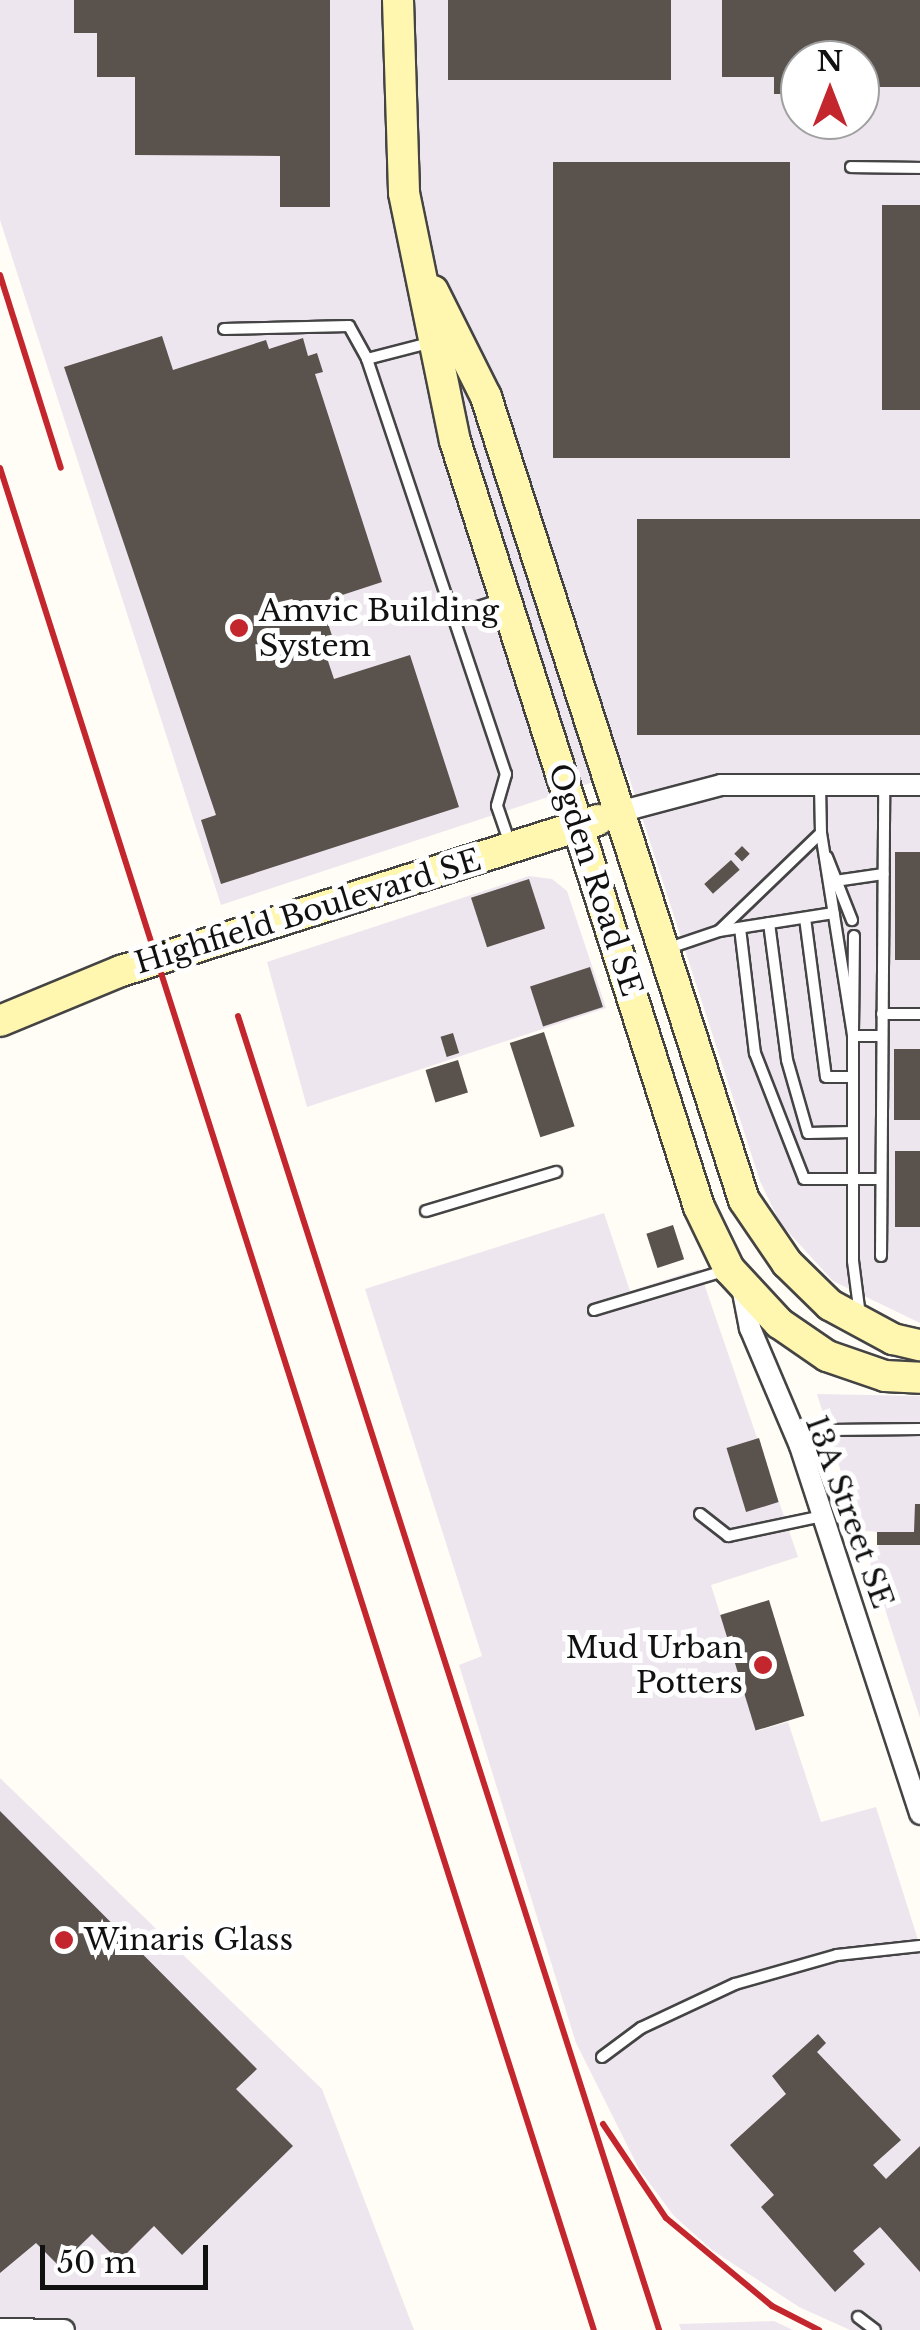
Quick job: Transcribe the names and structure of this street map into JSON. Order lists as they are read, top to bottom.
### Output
{
  "streets": {
    "street": ["Ogden Road SE", "Highfield Boulevard SE", "13A Street SE"]
  },
  "crossings": [
    ["Ogden Road SE", "Highfield Boulevard SE"],
    ["Ogden Road SE", "13A Street SE"]
  ],
  "places": ["Amvic Building System", "Mud Urban Potters", "Winaris Glass"],
  "scale_bar": "50 m",
  "north": "top"
}
